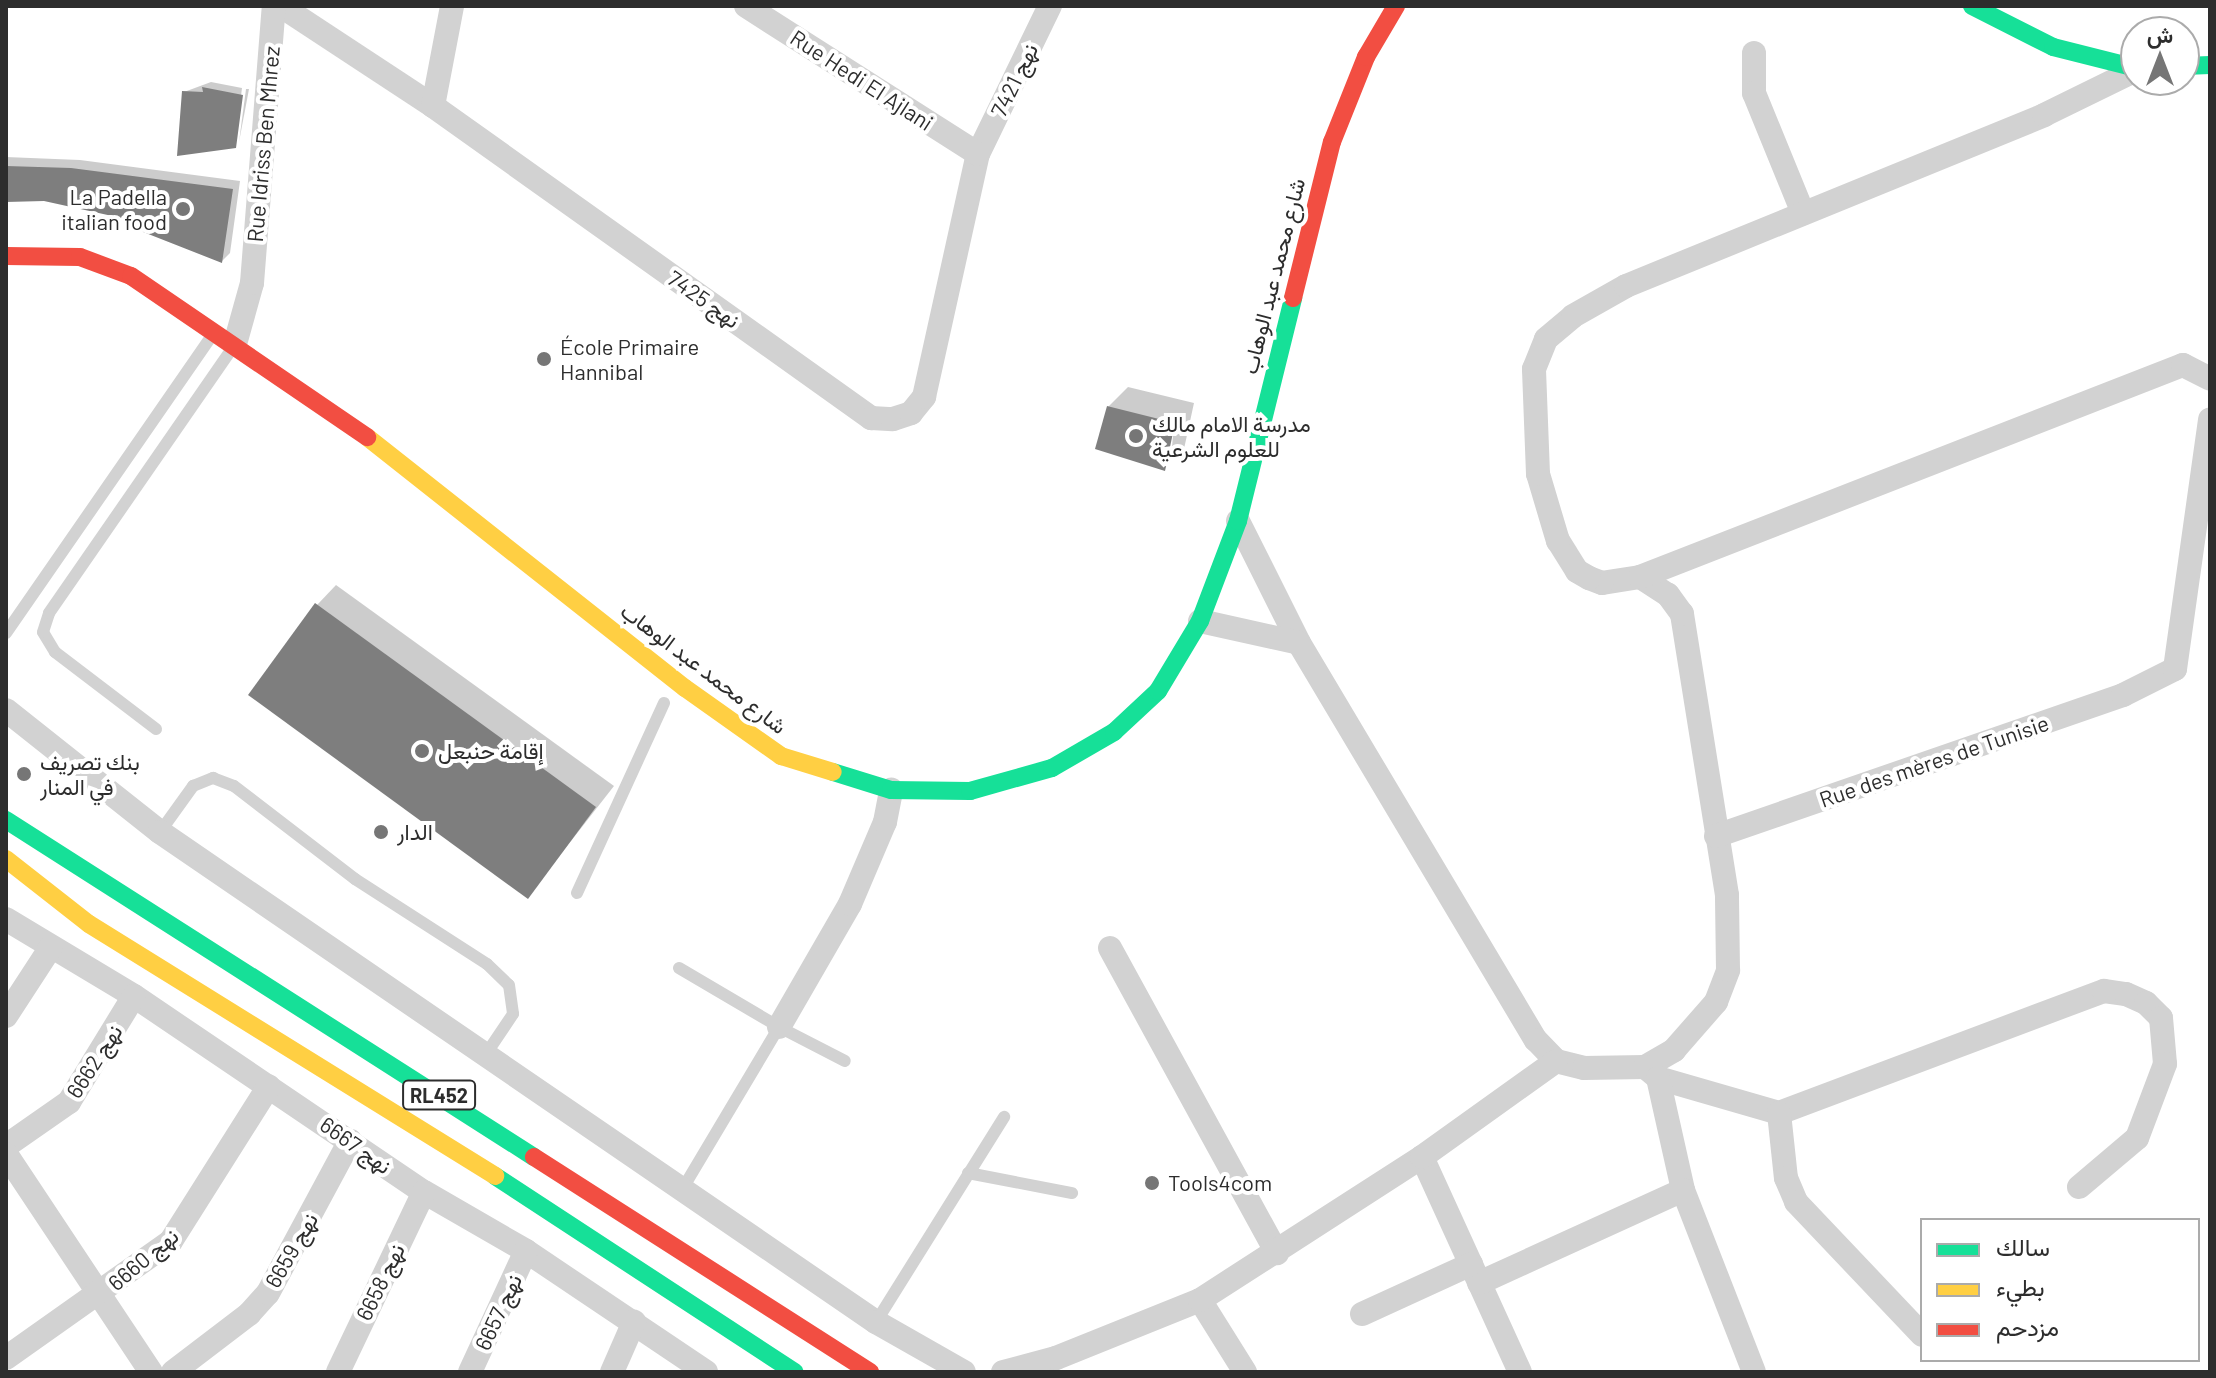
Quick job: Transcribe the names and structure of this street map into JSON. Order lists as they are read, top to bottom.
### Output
{
  "streets": {
    "main road": ["شارع محمد عبد الوهاب", "RL452"],
    "street": [
      "Rue Hedi El Ajlani",
      "نهج 7421",
      "Rue Idriss Ben Mhrez",
      "نهج 7425",
      "Rue des mères de Tunisie",
      "نهج 6662",
      "نهج 6667",
      "نهج 6659",
      "نهج 6660",
      "نهج 6658",
      "نهج 6657"
    ]
  },
  "crossings": [
    ["Rue Hedi El Ajlani", "نهج 7421"],
    ["Rue Hedi El Ajlani", "نهج 7425"],
    ["نهج 7421", "نهج 7425"],
    ["Rue Idriss Ben Mhrez", "شارع محمد عبد الوهاب"],
    ["نهج 6662", "نهج 6667"],
    ["نهج 6667", "نهج 6659"],
    ["نهج 6667", "نهج 6660"],
    ["نهج 6667", "نهج 6658"],
    ["نهج 6667", "نهج 6657"]
  ],
  "places": [
    "La Padella italian food",
    "École Primaire Hannibal",
    "مدرسة الامام مالك للعلوم الشرعية",
    "إقامة حنبعل",
    "بنك تصريف في المنار",
    "الدار",
    "Tools4com"
  ],
  "legend": ["سالك", "بطيء", "مزدحم"],
  "north": "top"
}
